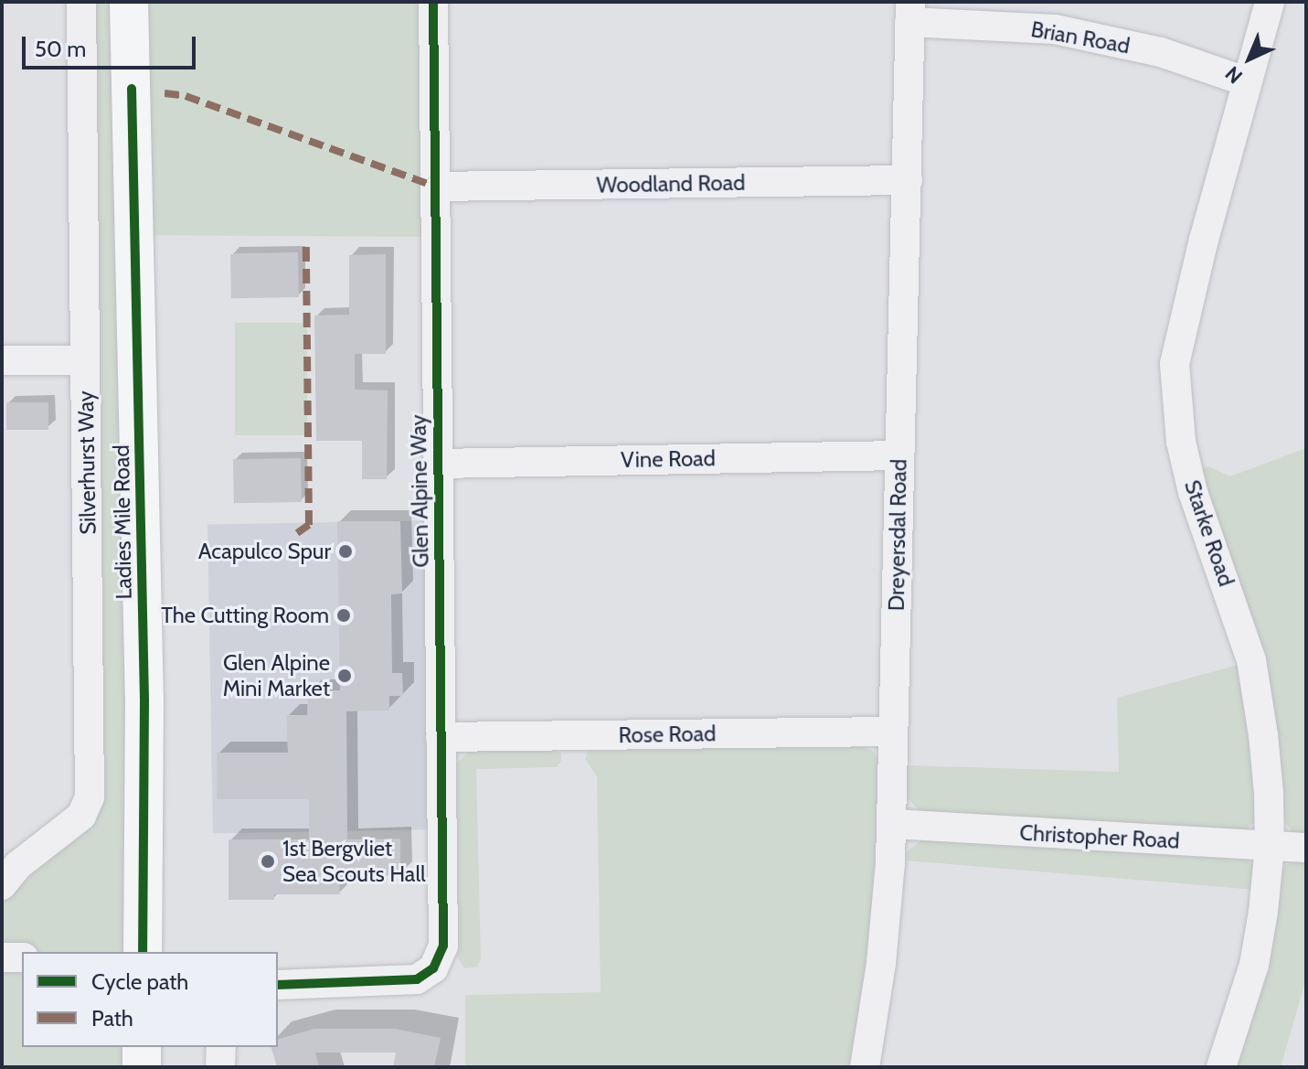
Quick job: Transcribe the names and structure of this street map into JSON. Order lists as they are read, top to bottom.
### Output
{
  "streets": {
    "main road": ["Ladies Mile Road"],
    "street": [
      "Brian Road",
      "Woodland Road",
      "Vine Road",
      "Silverhurst Way",
      "Glen Alpine Way",
      "Starke Road",
      "Dreyersdal Road",
      "Rose Road",
      "Christopher Road"
    ]
  },
  "crossings": [
    ["Brian Road", "Starke Road"],
    ["Brian Road", "Dreyersdal Road"],
    ["Woodland Road", "Glen Alpine Way"],
    ["Woodland Road", "Dreyersdal Road"],
    ["Vine Road", "Glen Alpine Way"],
    ["Vine Road", "Dreyersdal Road"],
    ["Glen Alpine Way", "Rose Road"],
    ["Starke Road", "Christopher Road"],
    ["Dreyersdal Road", "Rose Road"],
    ["Dreyersdal Road", "Christopher Road"]
  ],
  "places": [
    "Acapulco Spur",
    "The Cutting Room",
    "Glen Alpine Mini Market",
    "1st Bergvliet Sea Scouts Hall"
  ],
  "legend": ["Cycle path", "Path"],
  "scale_bar": "50 m",
  "north": "bottom left"
}
